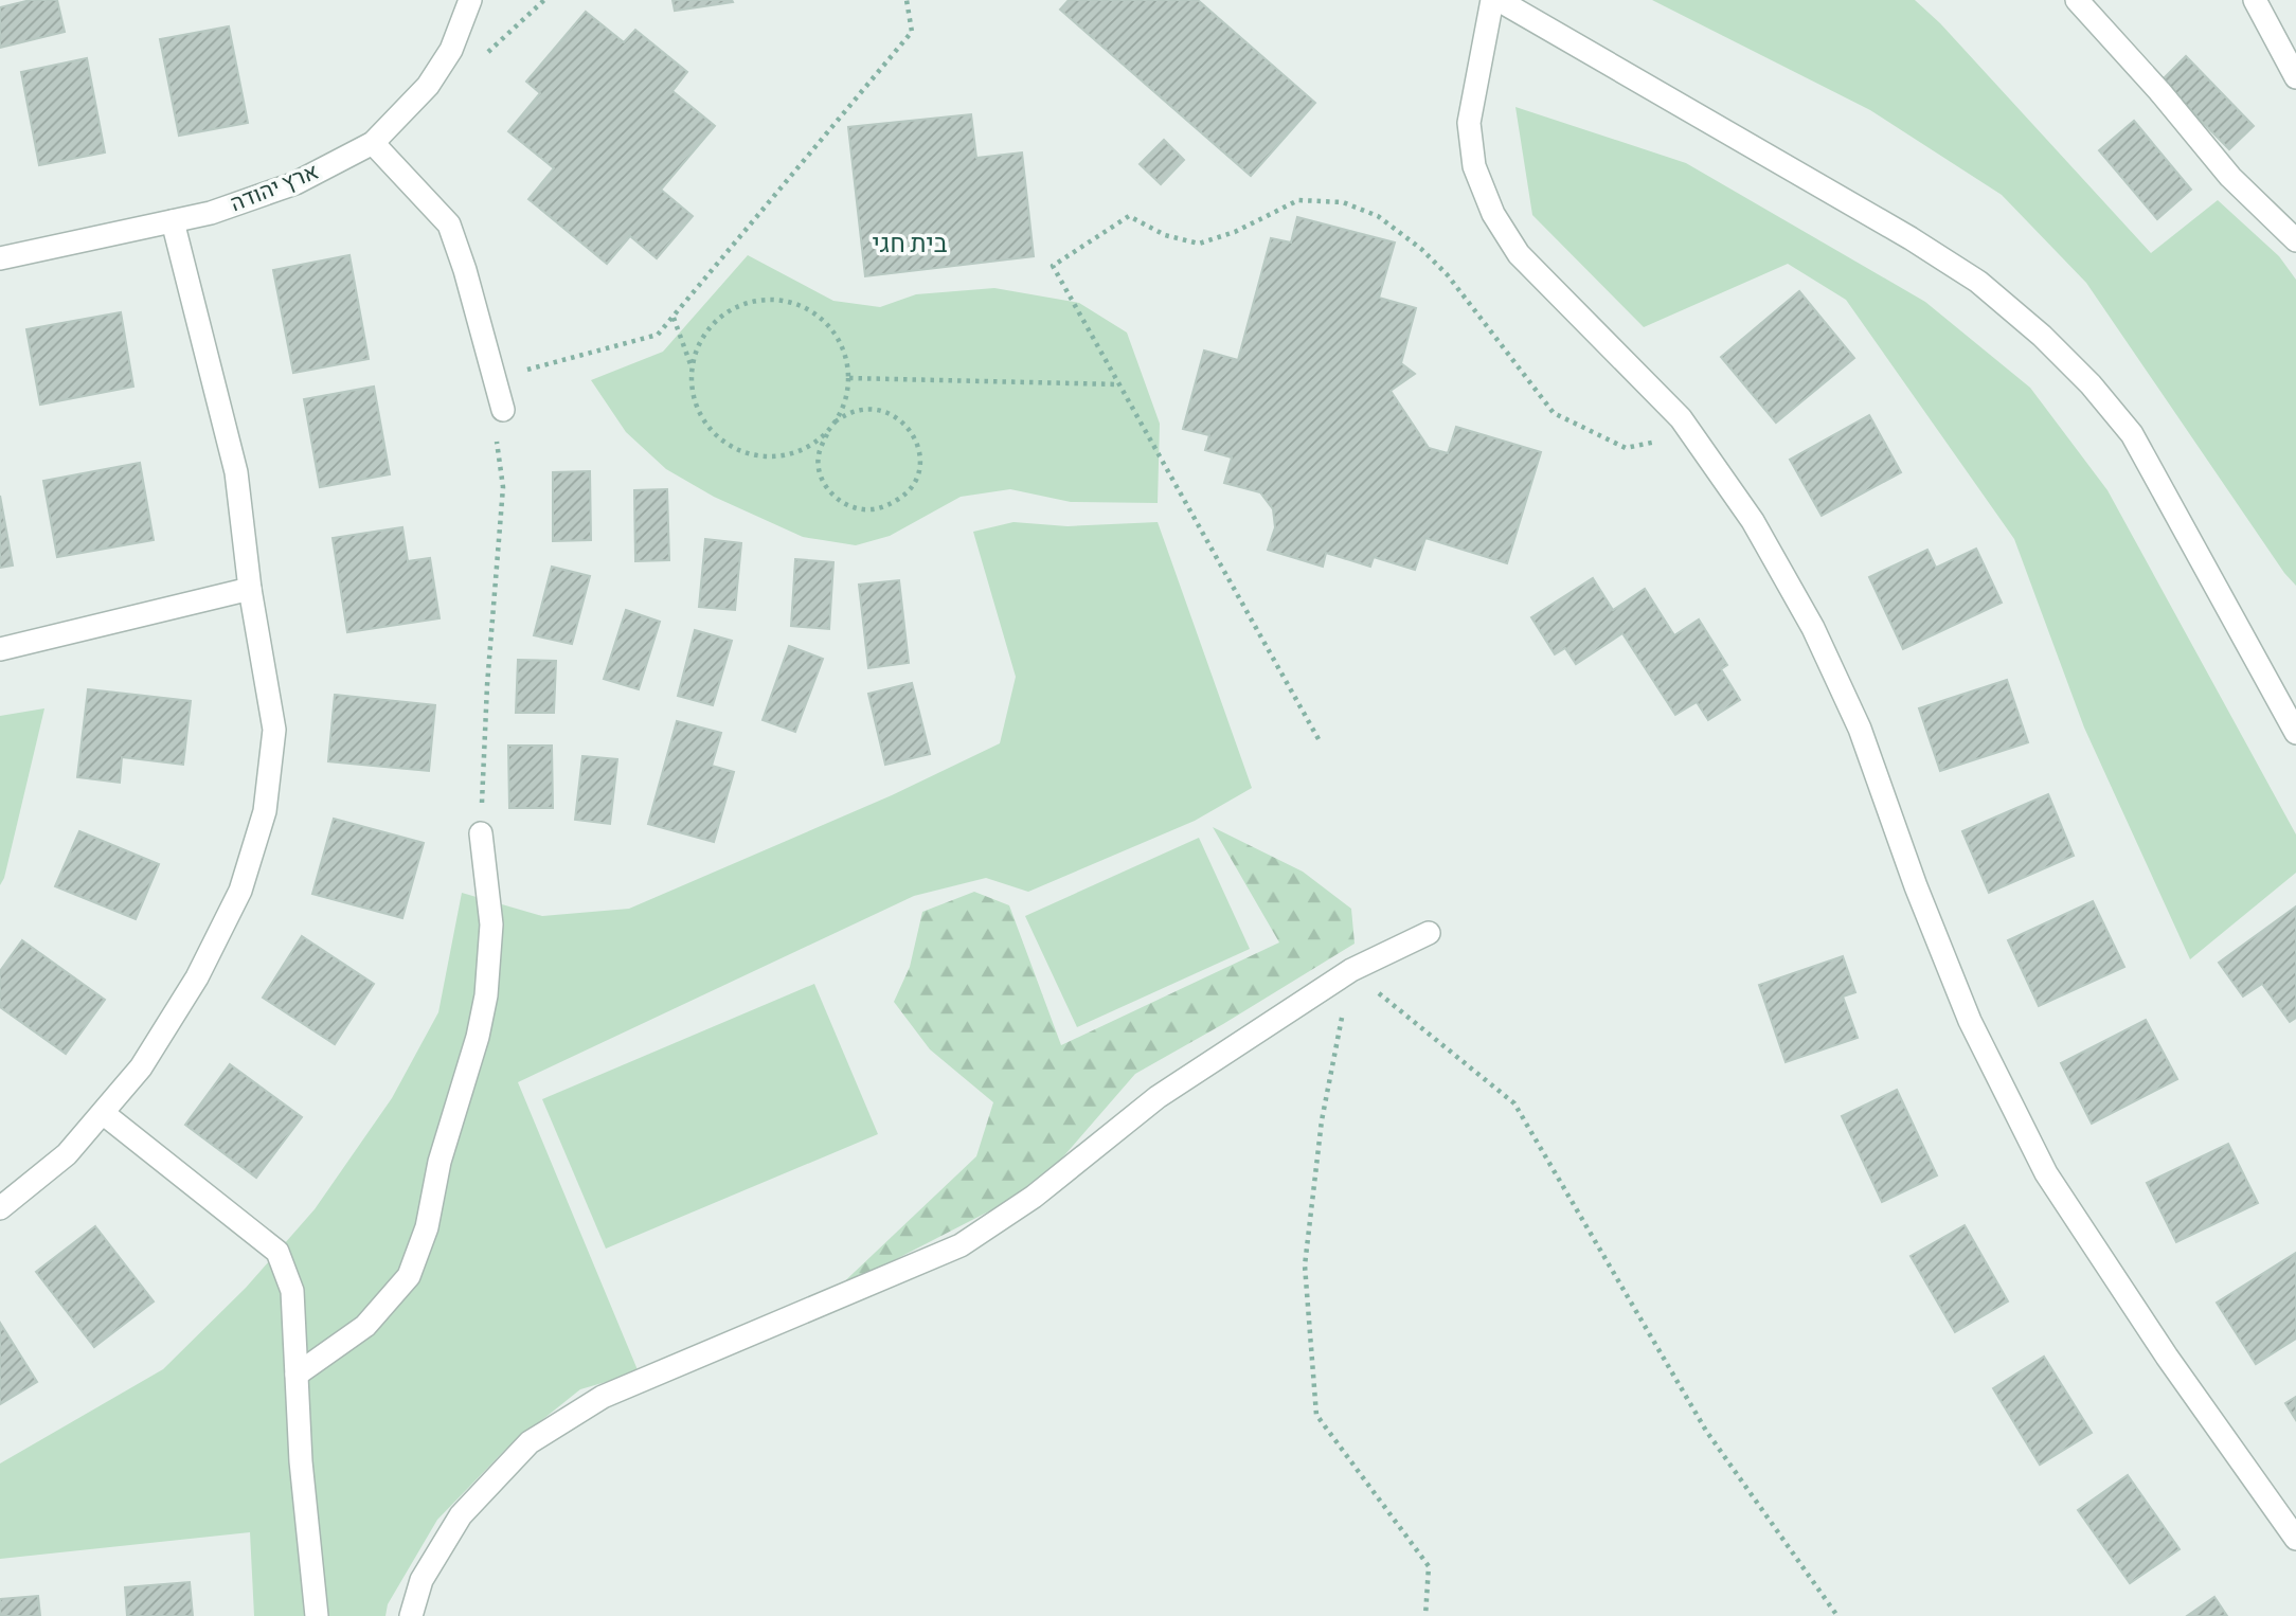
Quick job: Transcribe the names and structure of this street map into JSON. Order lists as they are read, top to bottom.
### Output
{
  "streets": {
    "street": ["ארץ יהודה"]
  },
  "districts": ["בית חגי"]
}
